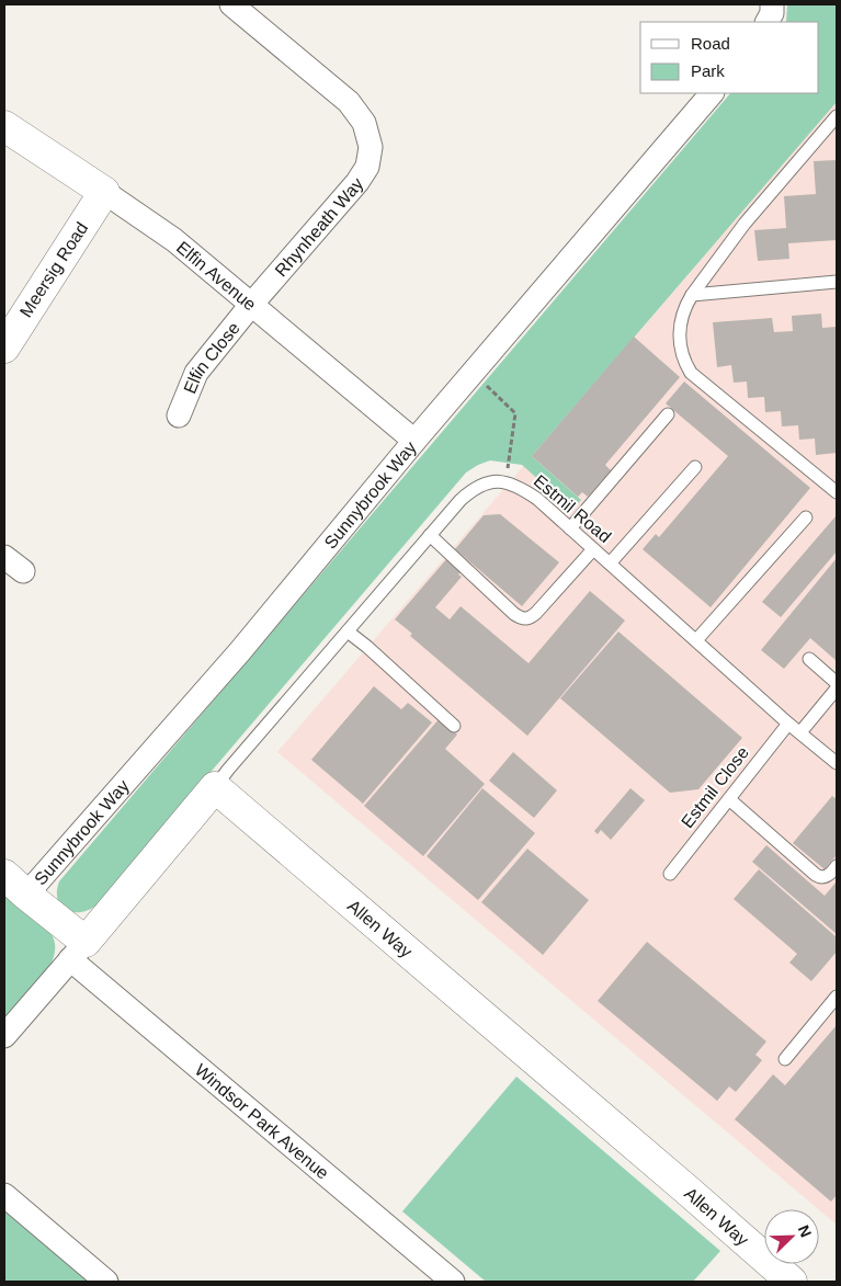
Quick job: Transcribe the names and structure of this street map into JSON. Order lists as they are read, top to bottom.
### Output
{
  "streets": {
    "street": [
      "Rhynheath Way",
      "Meersig Road",
      "Elfin Avenue",
      "Elfin Close",
      "Sunnybrook Way",
      "Allen Way",
      "Windsor Park Avenue"
    ],
    "lane": ["Estmil Road", "Estmil Close"]
  },
  "crossings": [
    ["Rhynheath Way", "Elfin Avenue"],
    ["Rhynheath Way", "Elfin Close"],
    ["Meersig Road", "Elfin Avenue"],
    ["Elfin Avenue", "Elfin Close"],
    ["Elfin Avenue", "Sunnybrook Way"],
    ["Estmil Road", "Estmil Close"],
    ["Estmil Road", "Allen Way"]
  ],
  "legend": ["Road", "Park"],
  "north": "top right"
}
